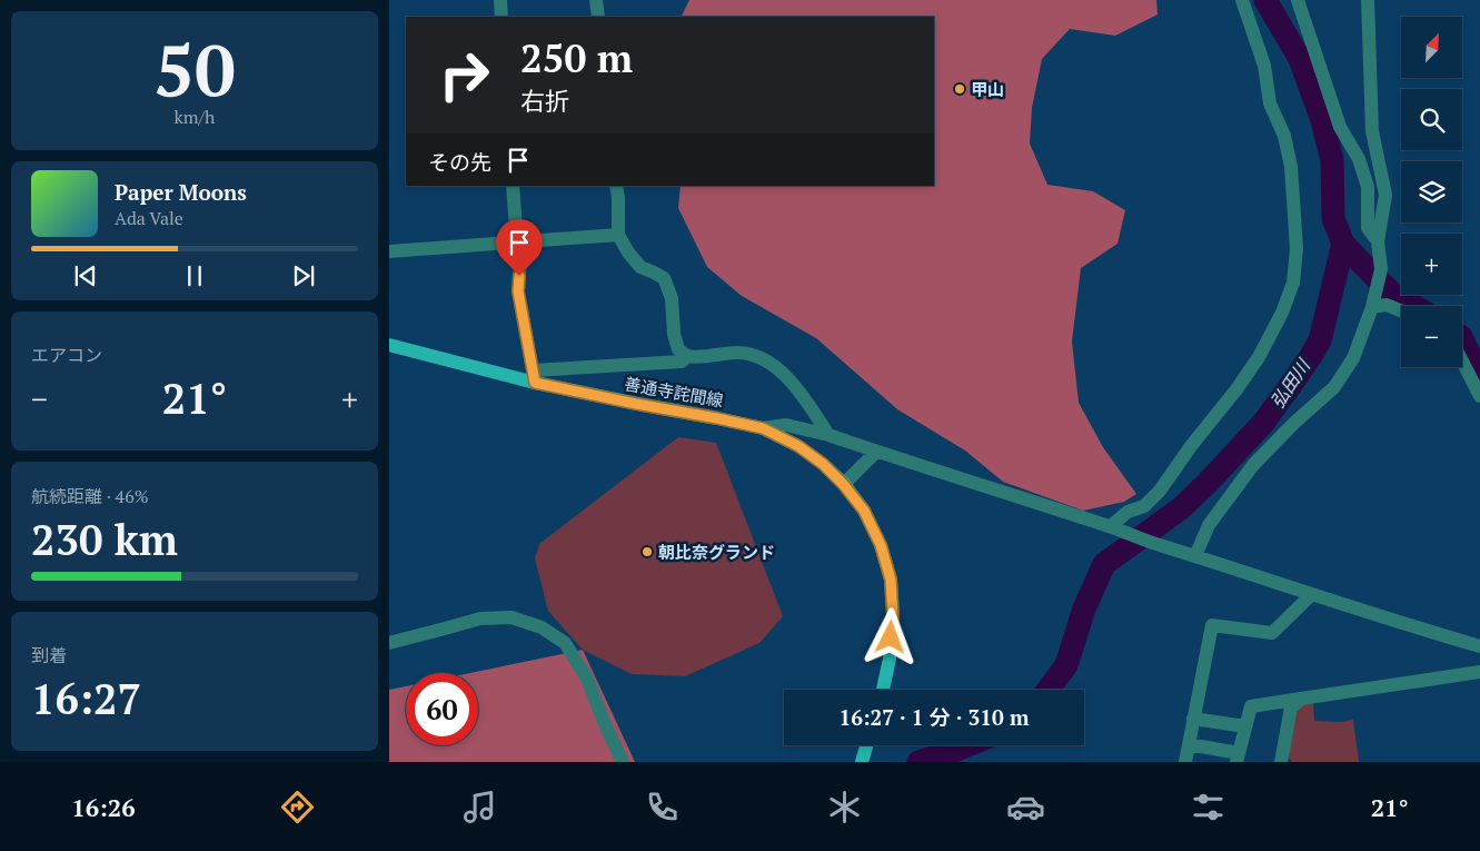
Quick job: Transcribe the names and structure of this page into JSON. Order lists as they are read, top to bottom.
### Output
{
  "streets": {
    "main road": ["善通寺詫間線"]
  },
  "water": ["弘田川"],
  "places": ["甲山", "朝比奈グランド"],
  "north": "top right",
  "page": {
    "tile": [
      ["50", "km/h"],
      "エアコン",
      ["航続距離 · 46%", "230 km"],
      ["到着", "16:27"]
    ],
    "map_buttons": ["+", "−"],
    "turn": ["250 m", "右折"],
    "then": "その先",
    "song": ["Paper Moons", "Ada Vale"],
    "heat": ["−", "21°", "+"],
    "limit": "60",
    "trip": "16:27 · 1 分 · 310 m",
    "tabs": ["16:26", "21°"]
  }
}
